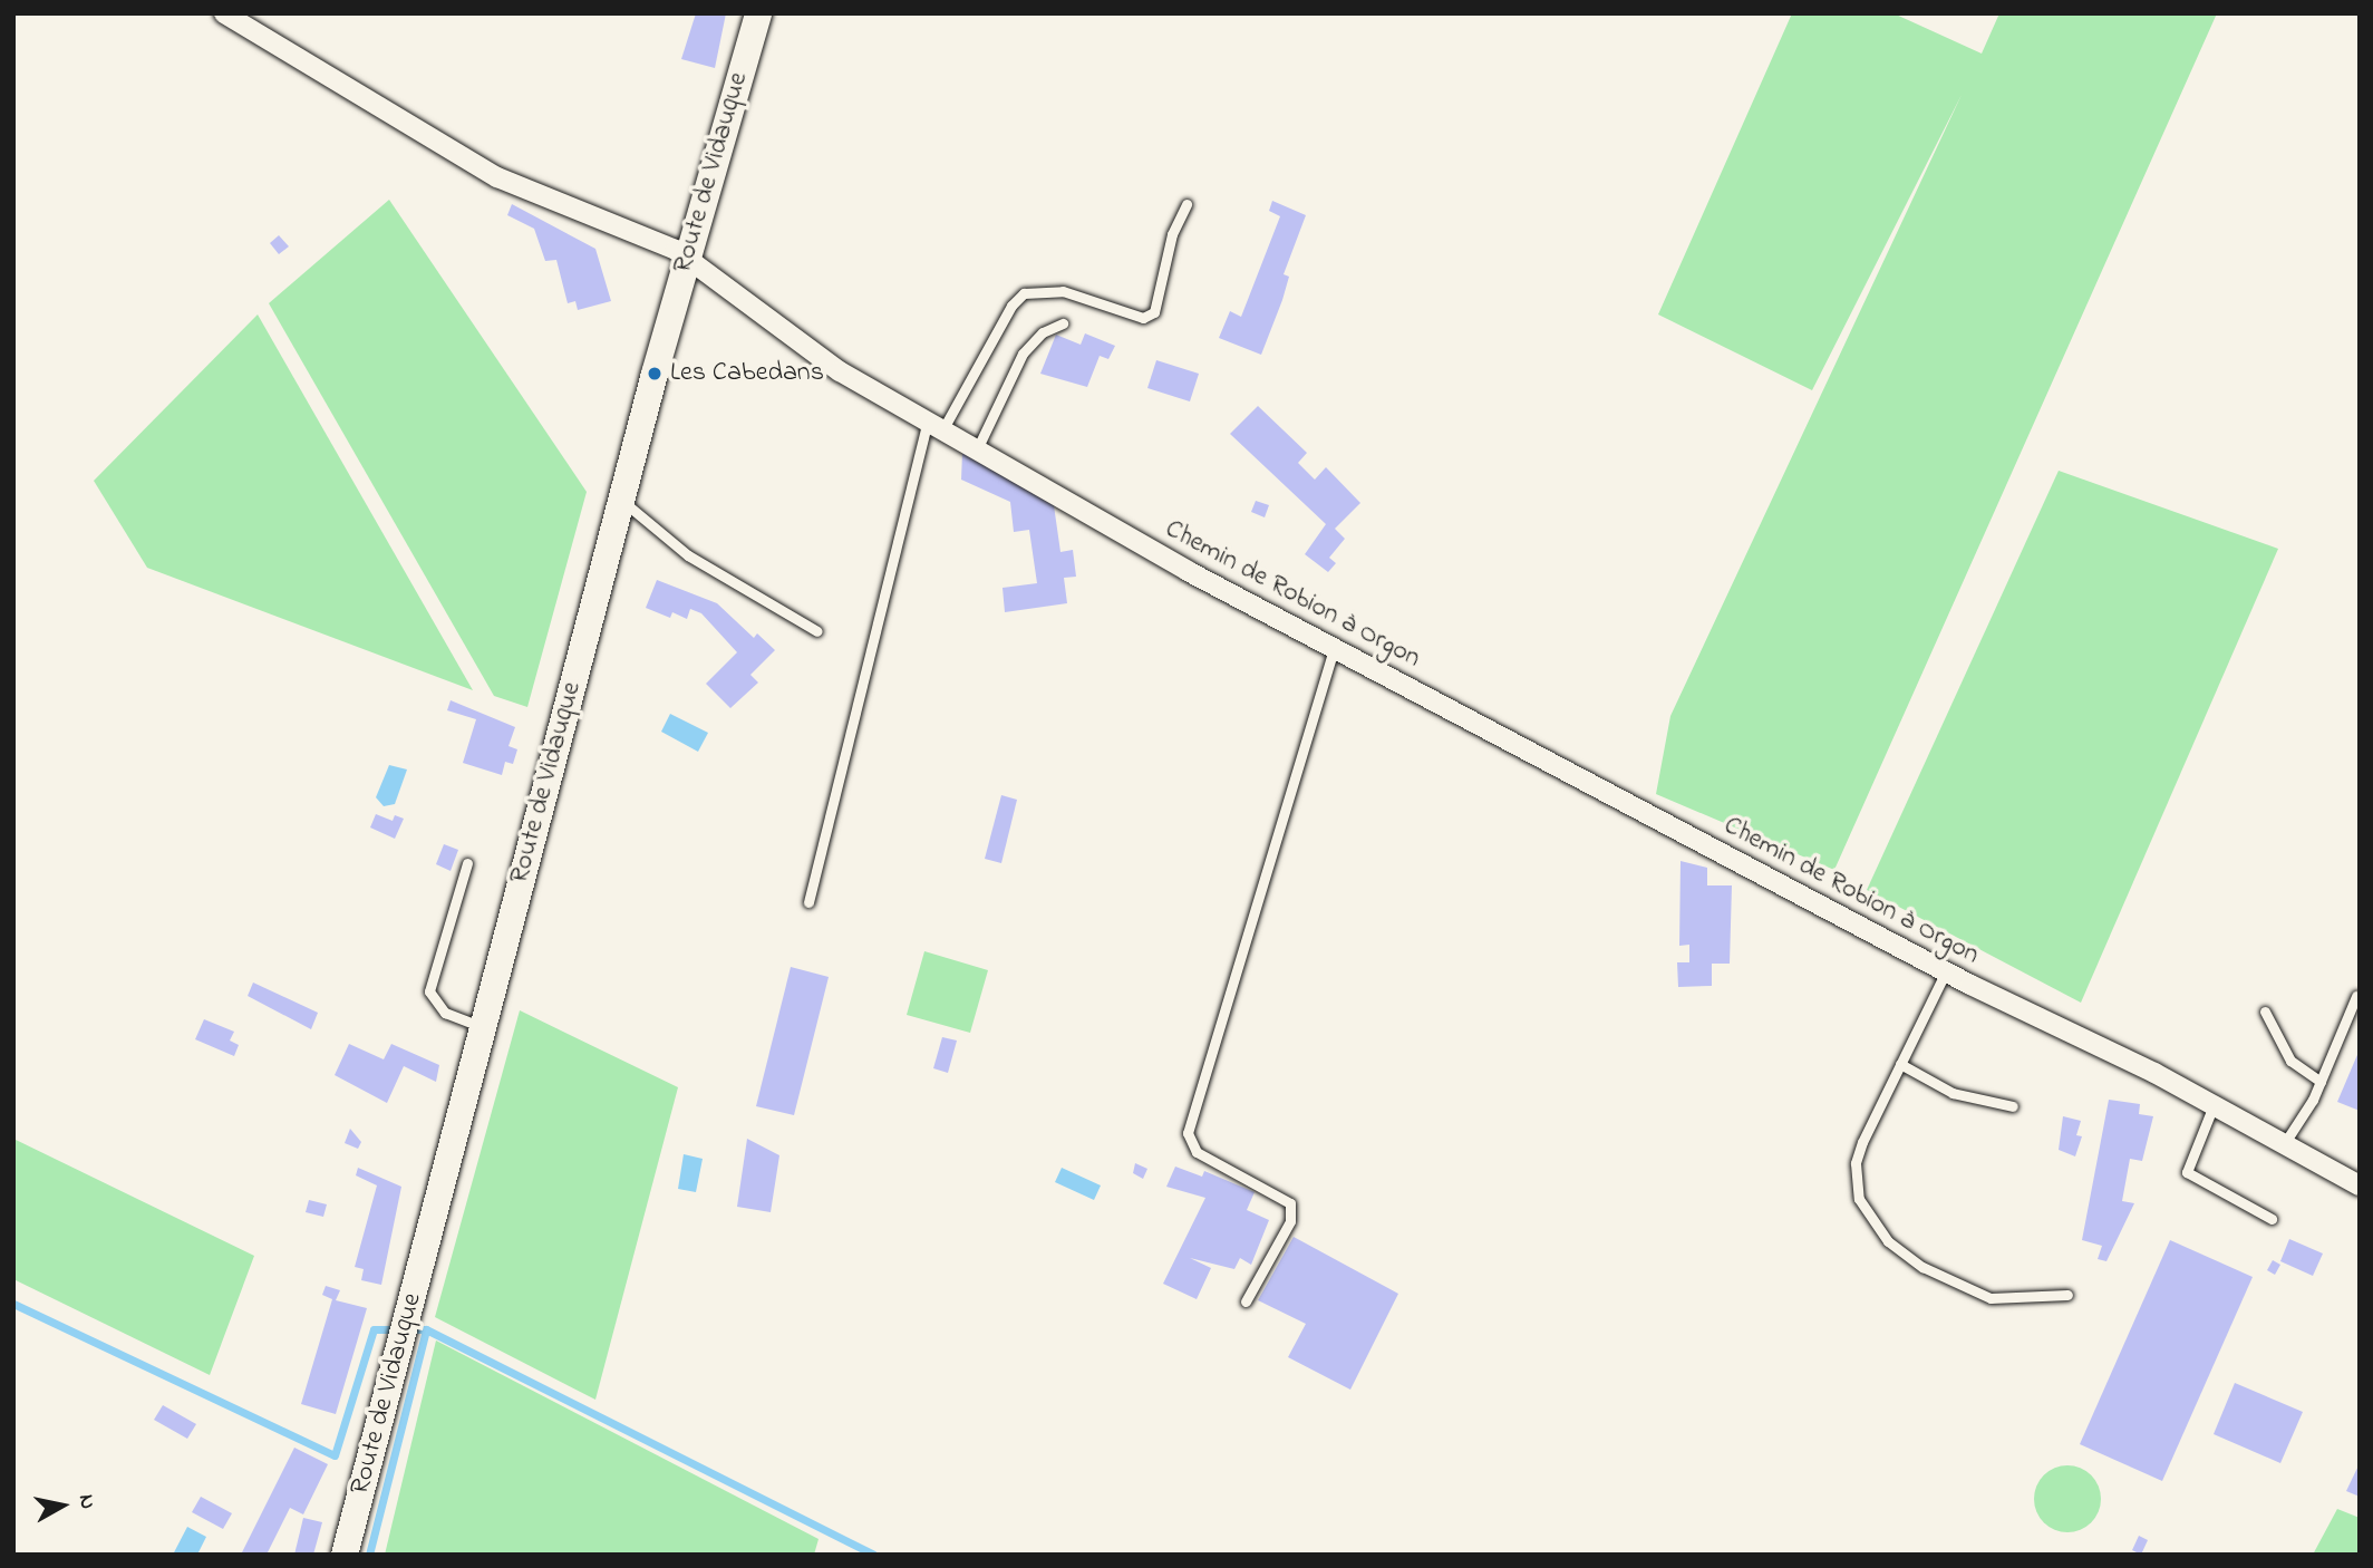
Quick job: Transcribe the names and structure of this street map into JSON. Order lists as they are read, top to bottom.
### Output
{
  "streets": {
    "street": ["Route de Vidauque", "Chemin de Robion à Orgon"]
  },
  "crossings": [
    ["Route de Vidauque", "Chemin de Robion à Orgon"]
  ],
  "places": ["Les Cabedans"],
  "north": "right"
}
